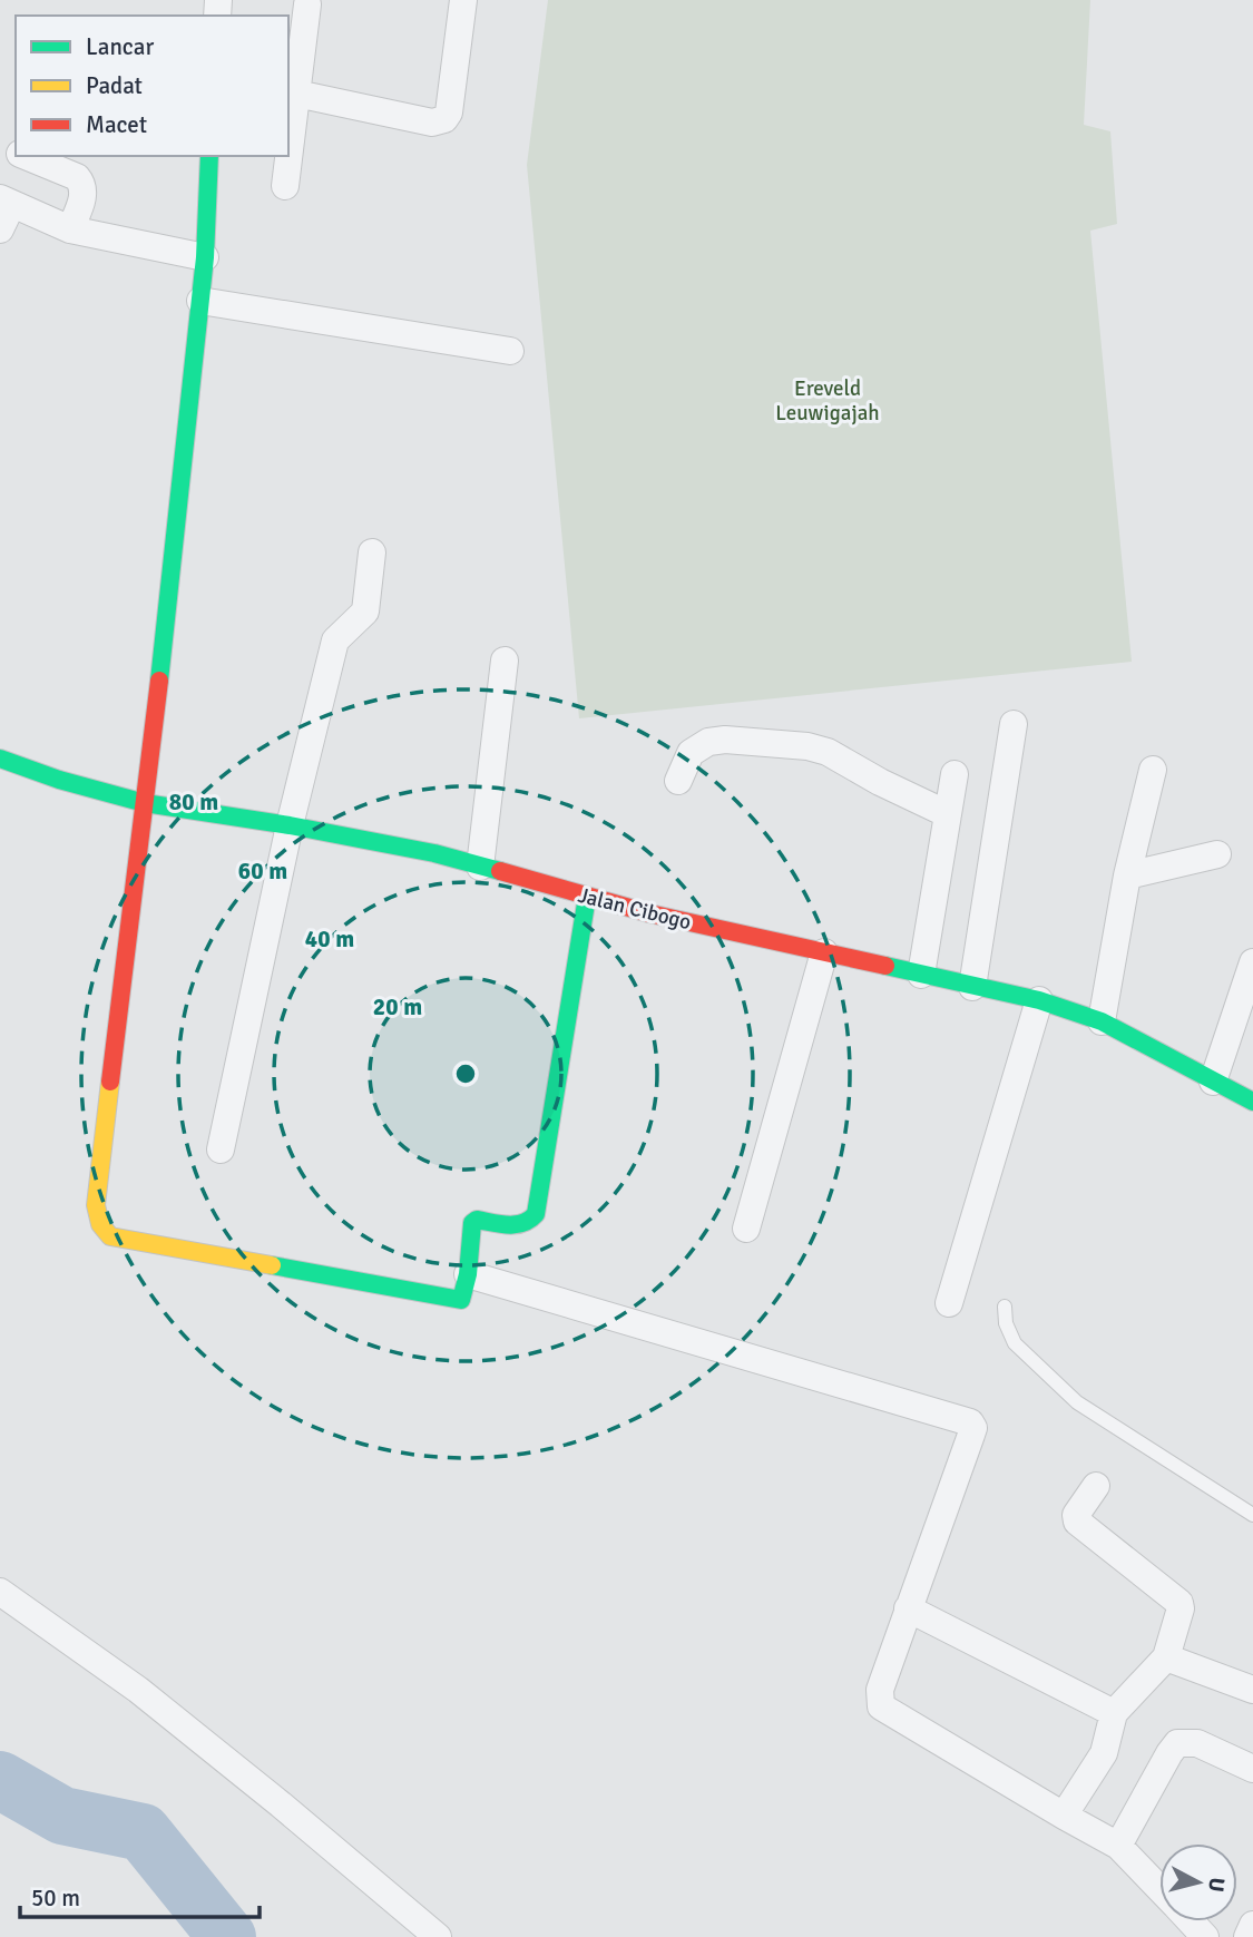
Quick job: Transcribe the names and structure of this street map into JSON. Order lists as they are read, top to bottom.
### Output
{
  "streets": {
    "street": ["Jalan Cibogo"]
  },
  "parks": ["Ereveld Leuwigajah"],
  "legend": ["Lancar", "Padat", "Macet"],
  "scale_bar": "50 m",
  "north": "right",
  "rings": [
    "80 m",
    "60 m",
    "40 m",
    "20 m"
  ]
}
